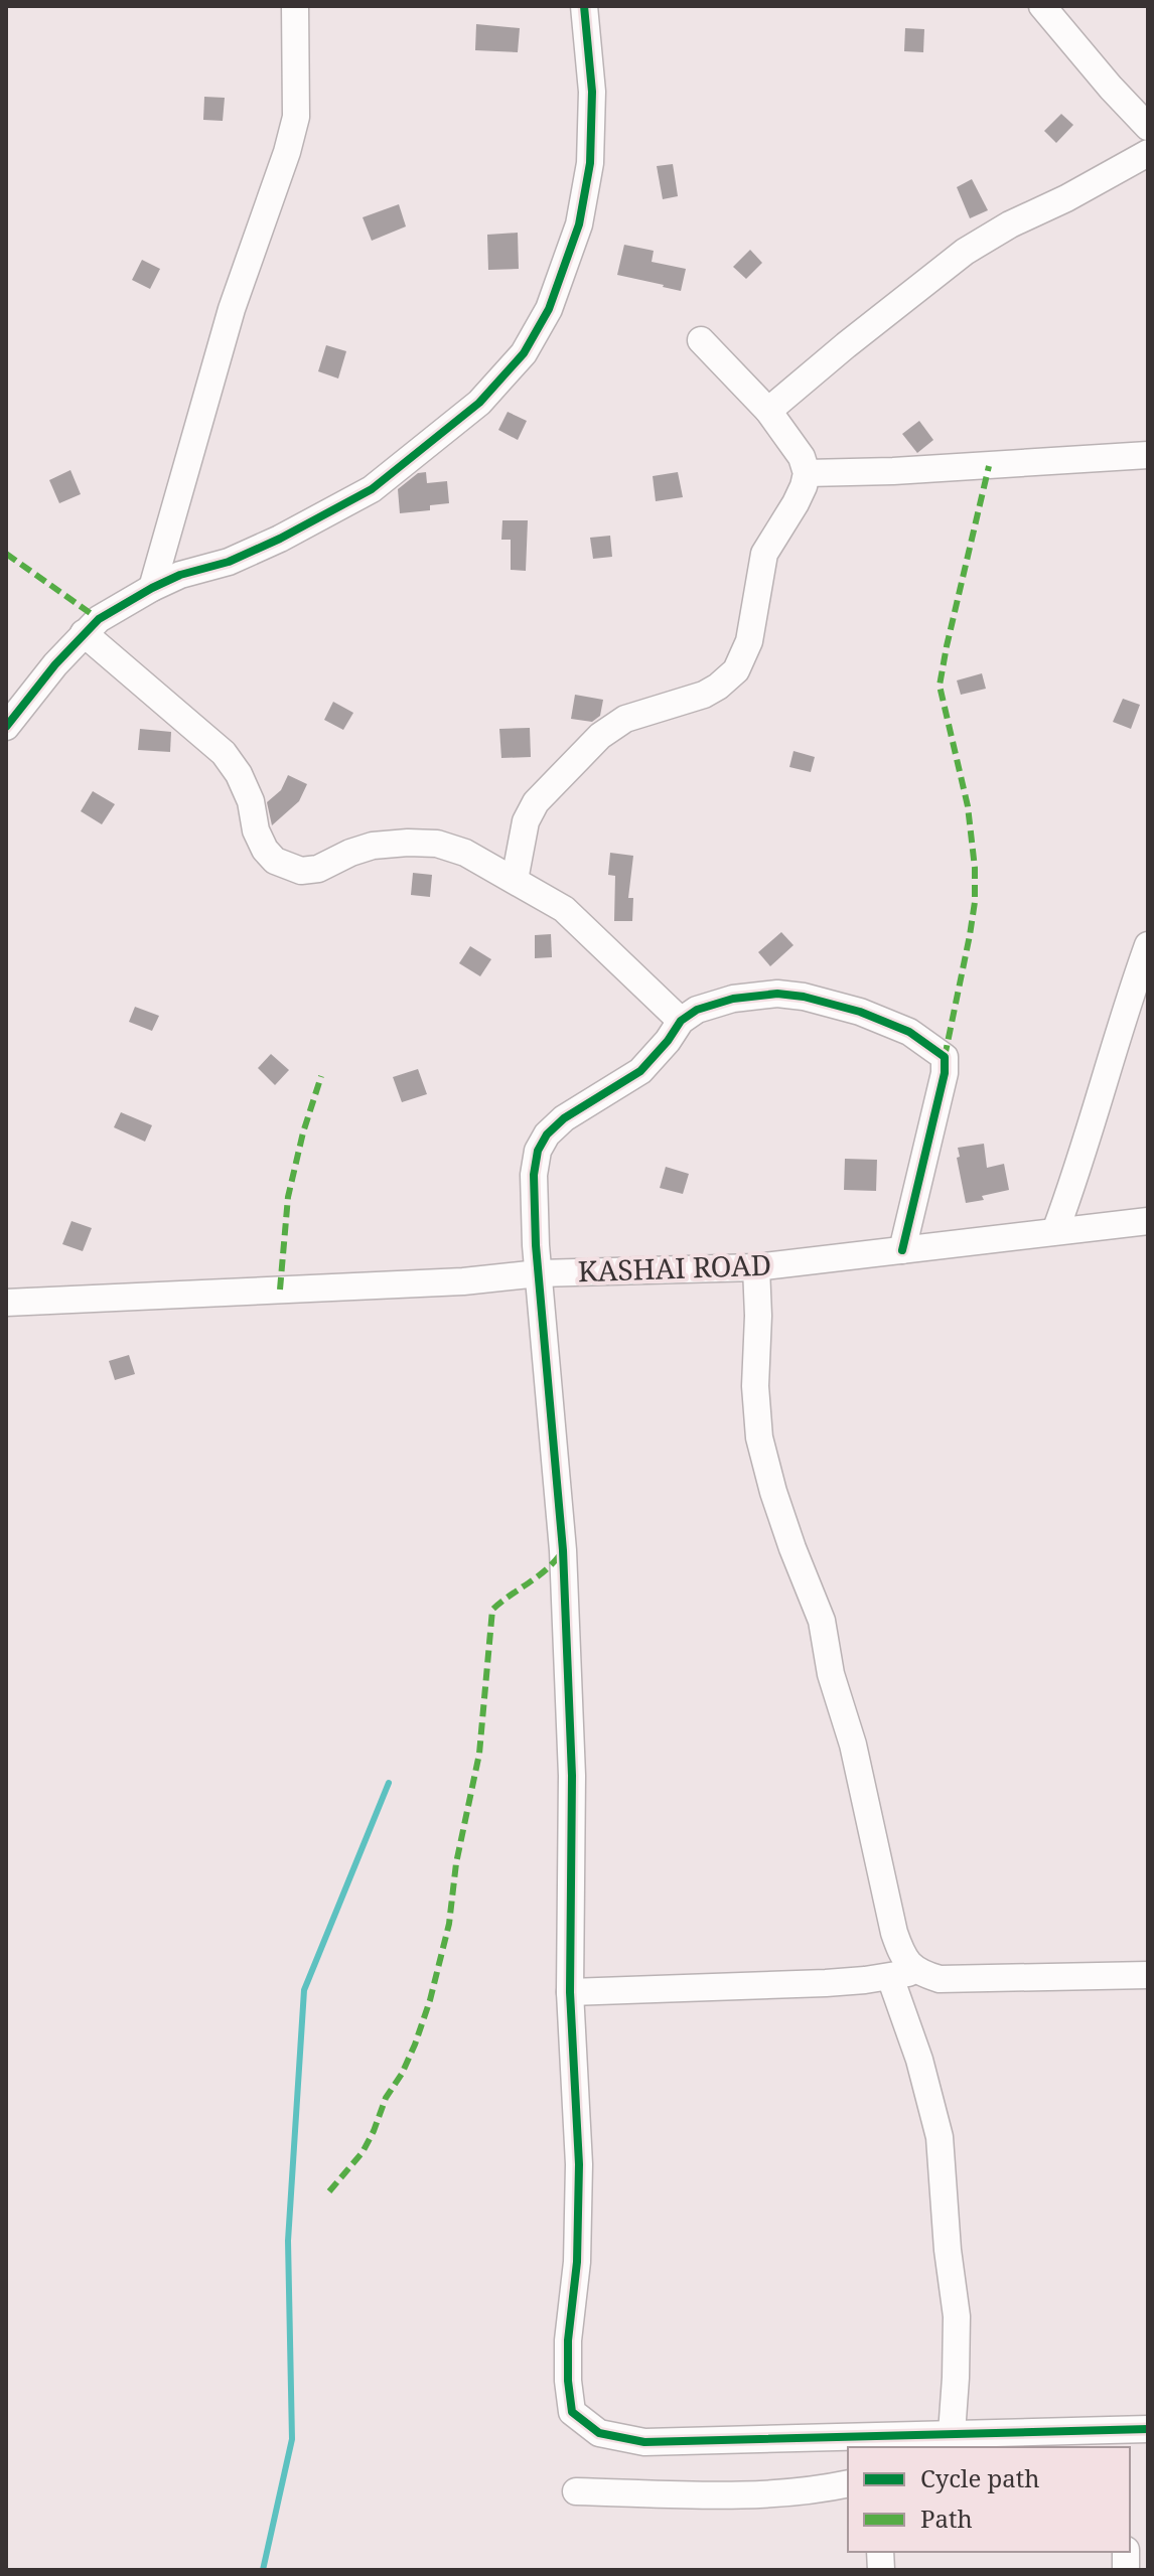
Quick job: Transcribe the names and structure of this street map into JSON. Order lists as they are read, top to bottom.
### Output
{
  "streets": {
    "street": ["KASHAI ROAD"]
  },
  "legend": ["Cycle path", "Path"]
}
